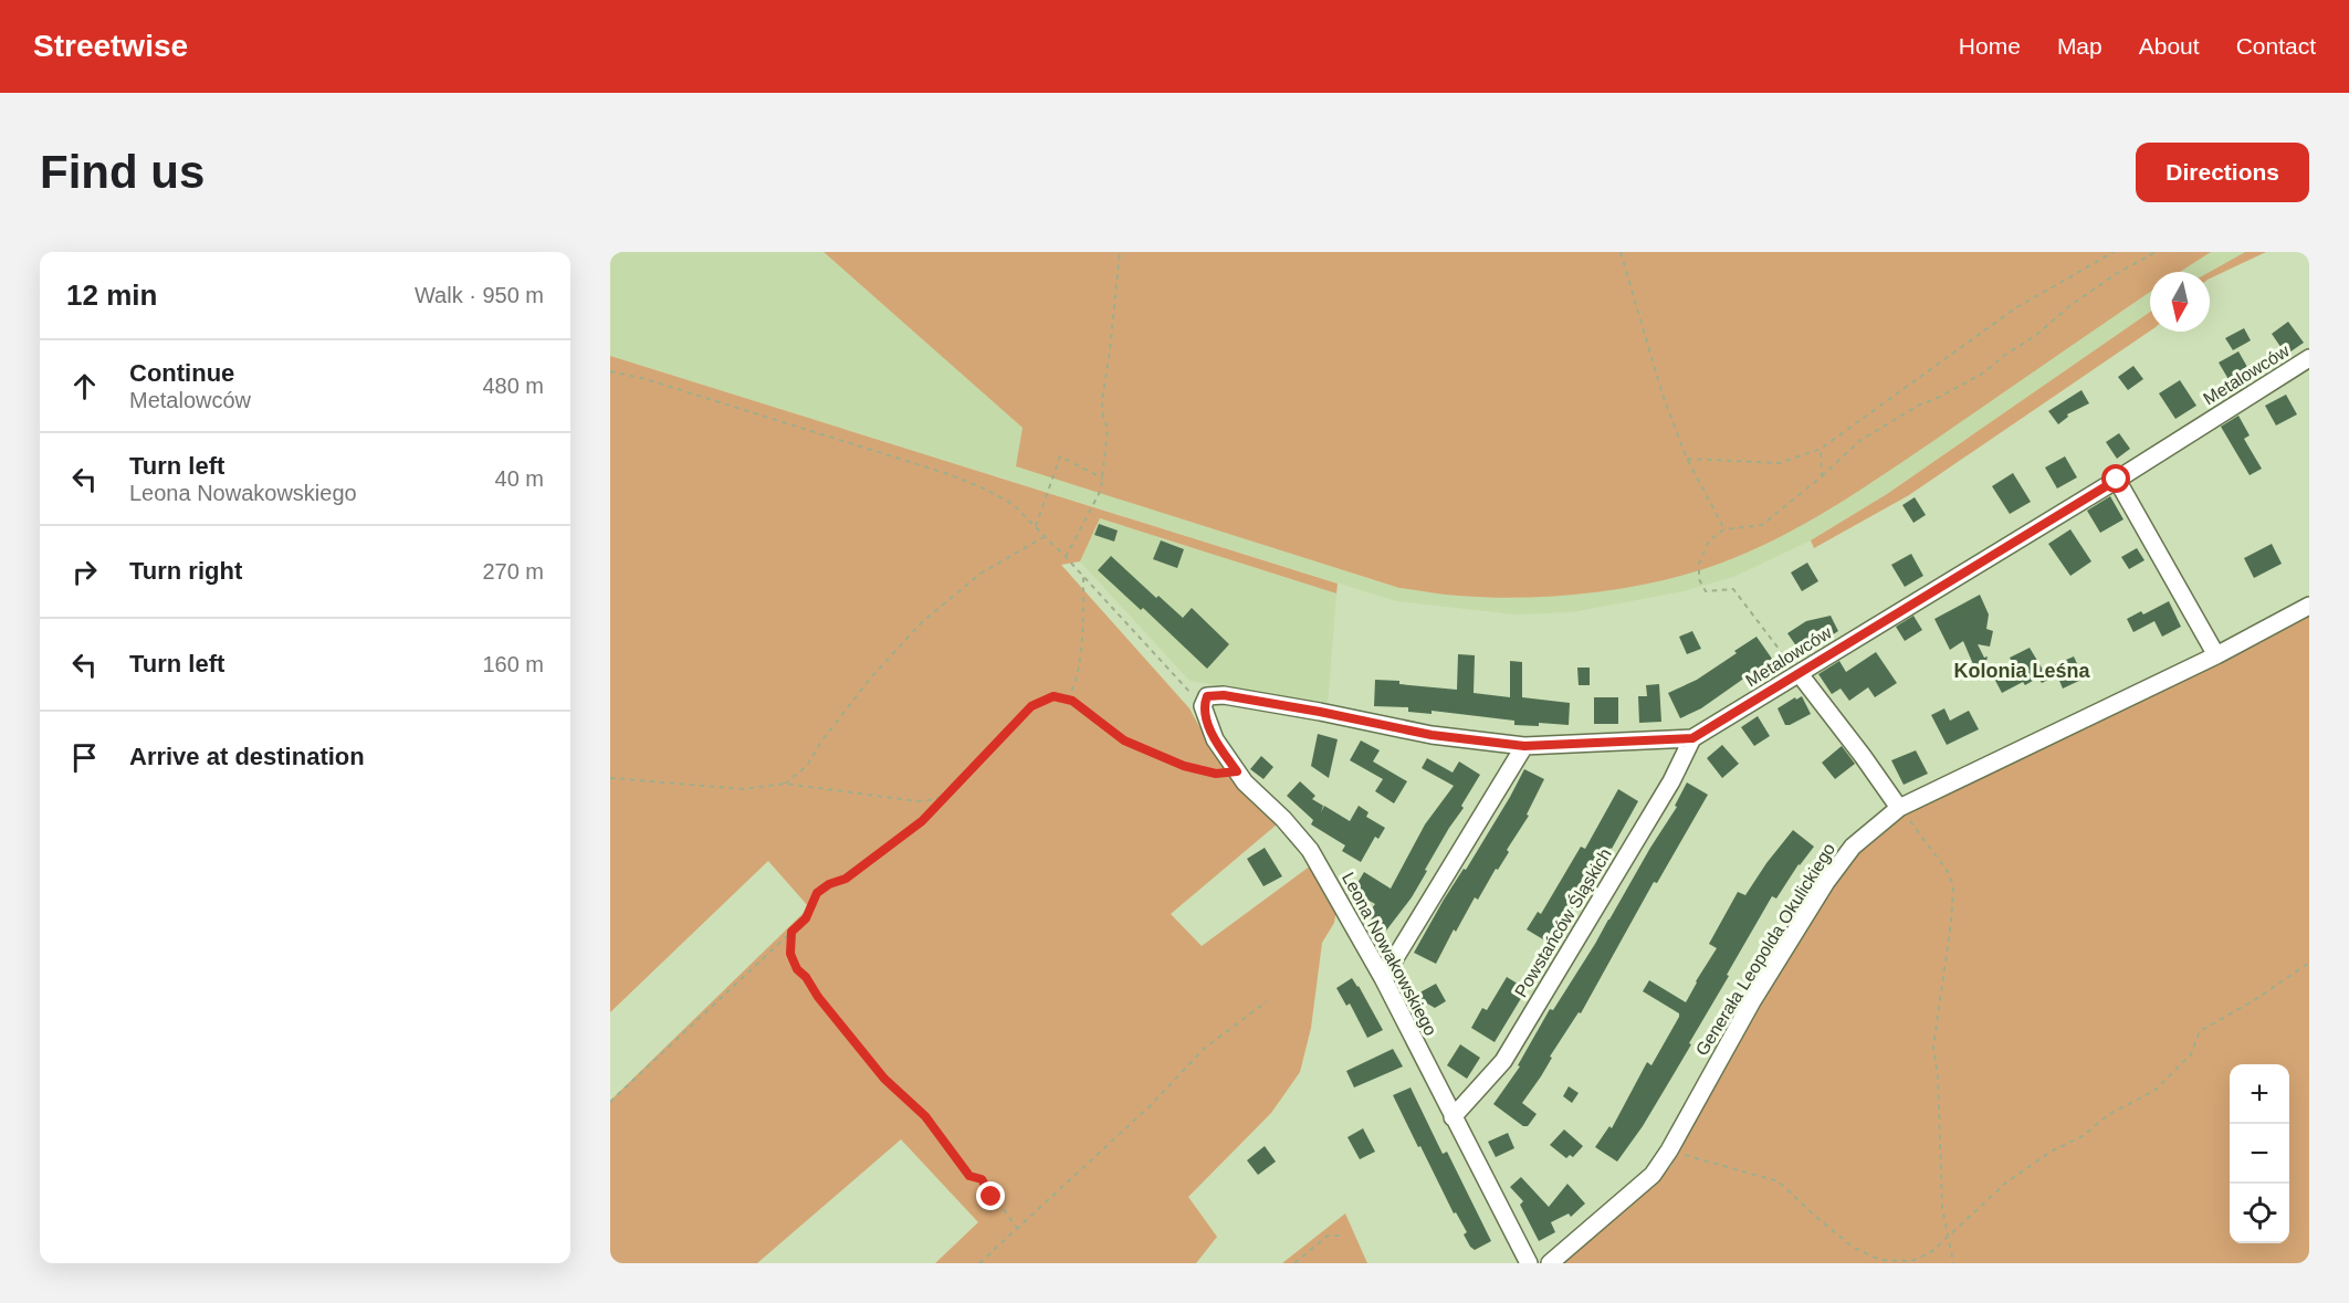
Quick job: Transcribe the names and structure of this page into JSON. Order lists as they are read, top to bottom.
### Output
{
  "streets": {
    "street": [
      "Metalowców",
      "Powstańców Śląskich",
      "Generała Leopolda Okulickiego",
      "Leona Nowakowskiego"
    ]
  },
  "crossings": [
    ["Metalowców", "Powstańców Śląskich"],
    ["Metalowców", "Leona Nowakowskiego"],
    ["Powstańców Śląskich", "Leona Nowakowskiego"]
  ],
  "districts": ["Kolonia Leśna"],
  "north": "bottom",
  "page": {
    "header": "Streetwise",
    "nav": [
      "Home",
      "Map",
      "About",
      "Contact"
    ],
    "buttons": "Directions",
    "title": "Find us",
    "heading": ["12 min", "Walk · 950 m"],
    "list": [
      ["Continue", "Metalowców", "480 m"],
      ["Turn left", "Leona Nowakowskiego", "40 m"],
      ["Turn right", "270 m"],
      ["Turn left", "160 m"],
      "Arrive at destination"
    ],
    "map_buttons": ["+", "−"]
  }
}
